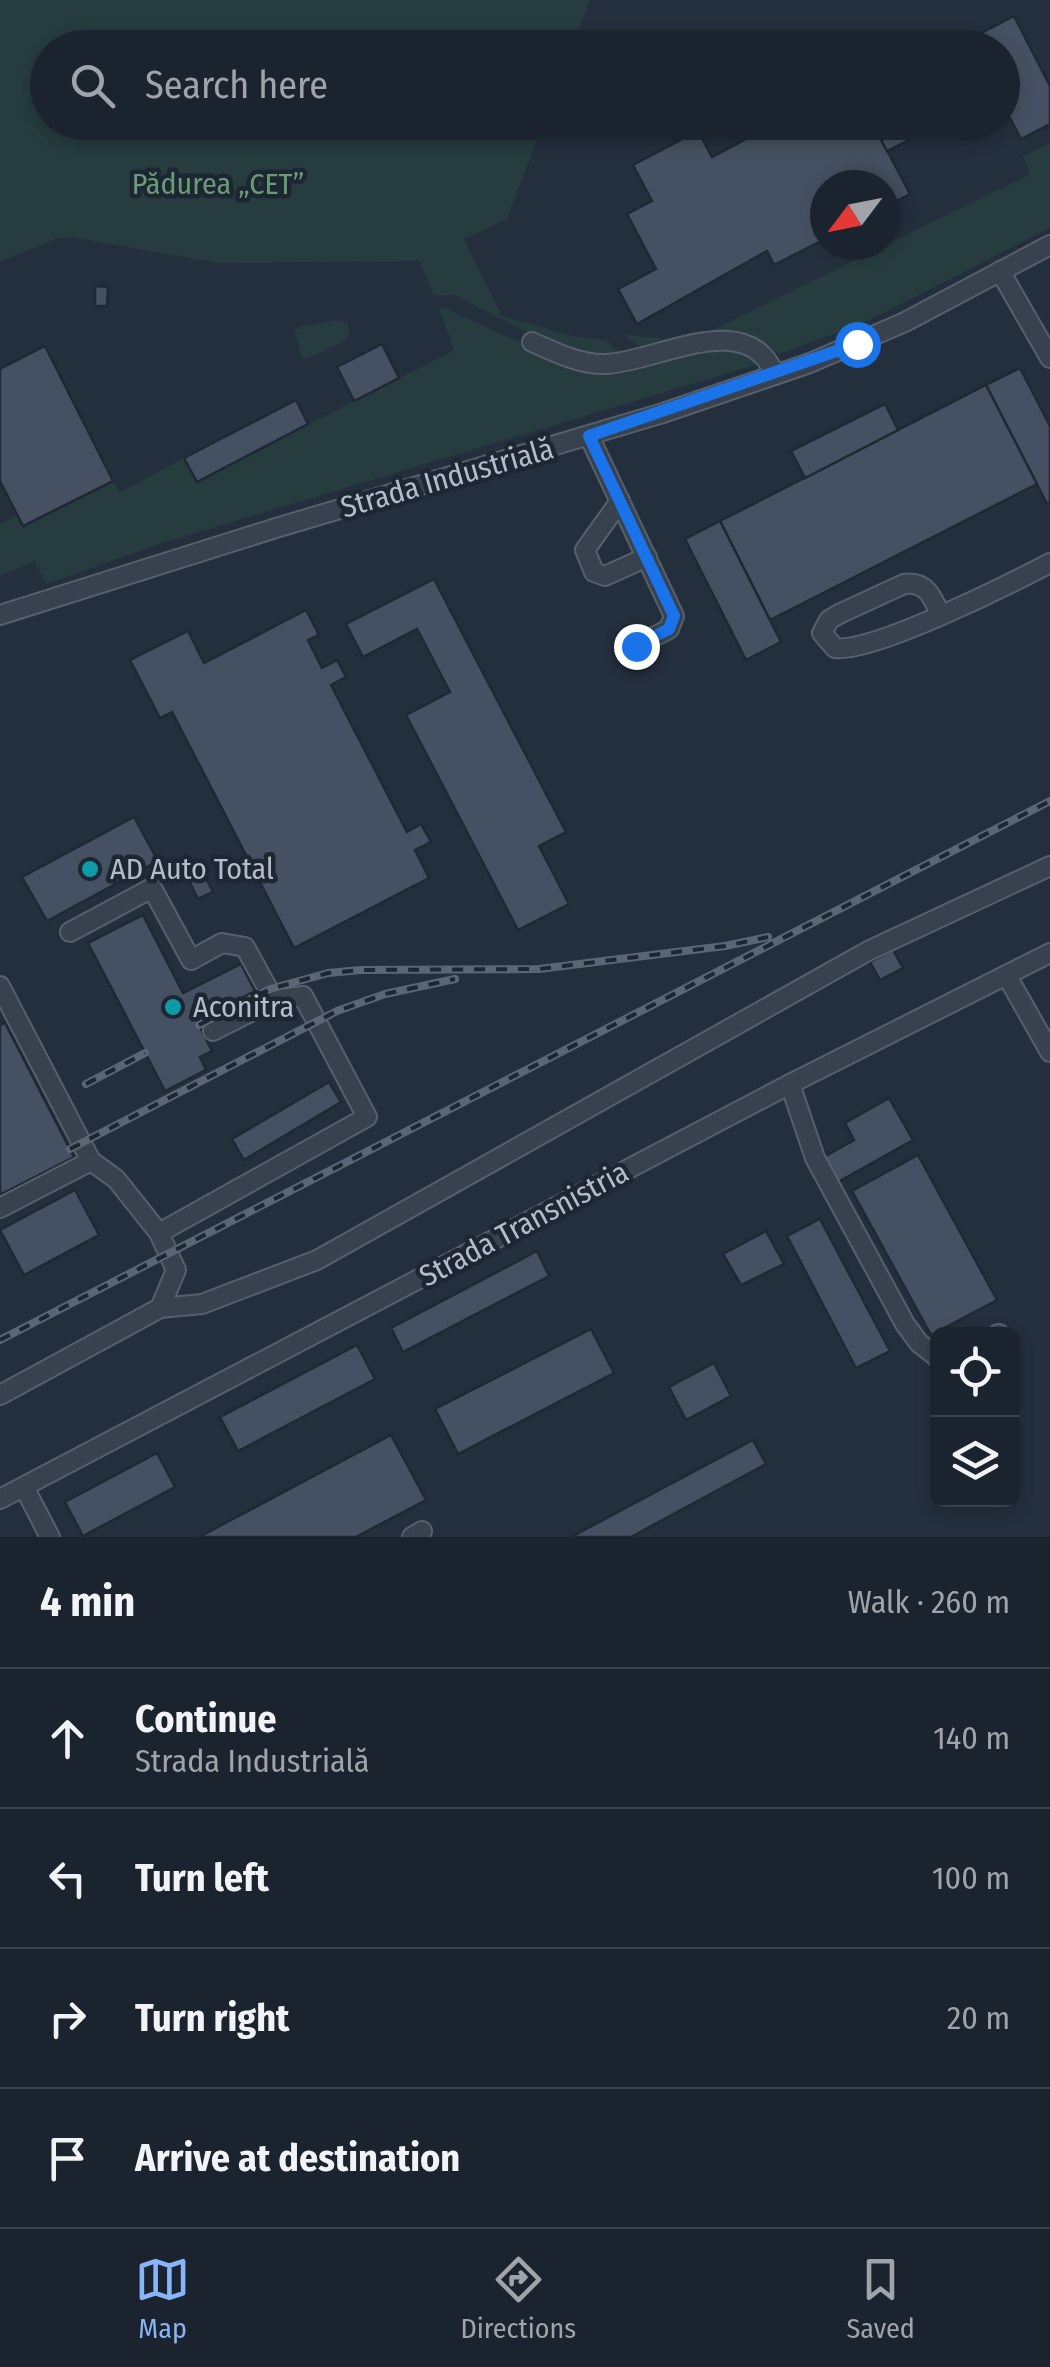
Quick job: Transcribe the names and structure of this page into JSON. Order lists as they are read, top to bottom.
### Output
{
  "streets": {
    "street": ["Strada Industrială", "Strada Transnistria"]
  },
  "parks": ["Pădurea „CET”"],
  "places": ["AD Auto Total", "Aconitra"],
  "north": "bottom left",
  "page": {
    "search": "Search here",
    "heading": ["4 min", "Walk · 260 m"],
    "list": [
      ["Continue", "Strada Industrială", "140 m"],
      ["Turn left", "100 m"],
      ["Turn right", "20 m"],
      "Arrive at destination"
    ],
    "nav": ["Map", "Directions", "Saved"]
  }
}
